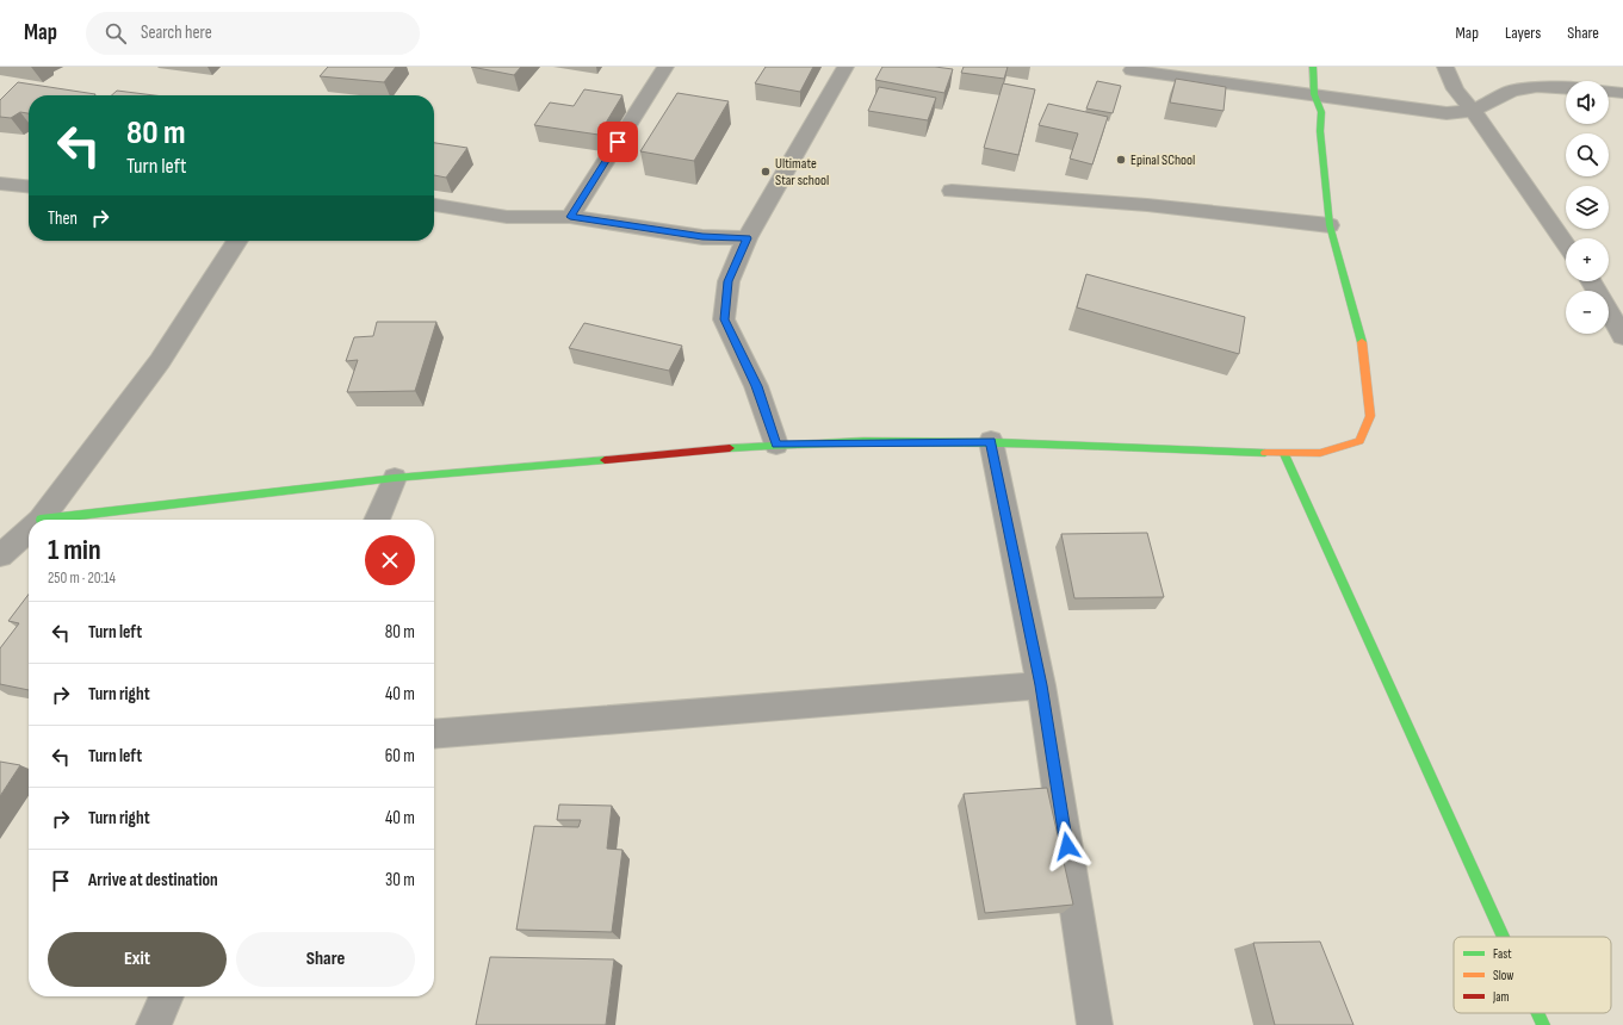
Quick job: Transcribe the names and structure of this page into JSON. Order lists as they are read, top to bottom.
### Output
{
  "places": ["Epinal SChool", "Ultimate Star school"],
  "legend": ["Fast", "Slow", "Jam"],
  "page": {
    "header": "Map",
    "search": "Search here",
    "nav": ["Map", "Layers", "Share"],
    "map_buttons": ["+", "−"],
    "turn": ["80 m", "Turn left"],
    "then": "Then",
    "heading": ["1 min", "250 m · 20:14"],
    "list": [
      {
        "name": "Turn left",
        "value": "80 m"
      },
      {
        "name": "Turn right",
        "value": "40 m"
      },
      {
        "name": "Turn left",
        "value": "60 m"
      },
      {
        "name": "Turn right",
        "value": "40 m"
      },
      {
        "name": "Arrive at destination",
        "value": "30 m"
      }
    ],
    "buttons": ["Exit", "Share"]
  }
}
